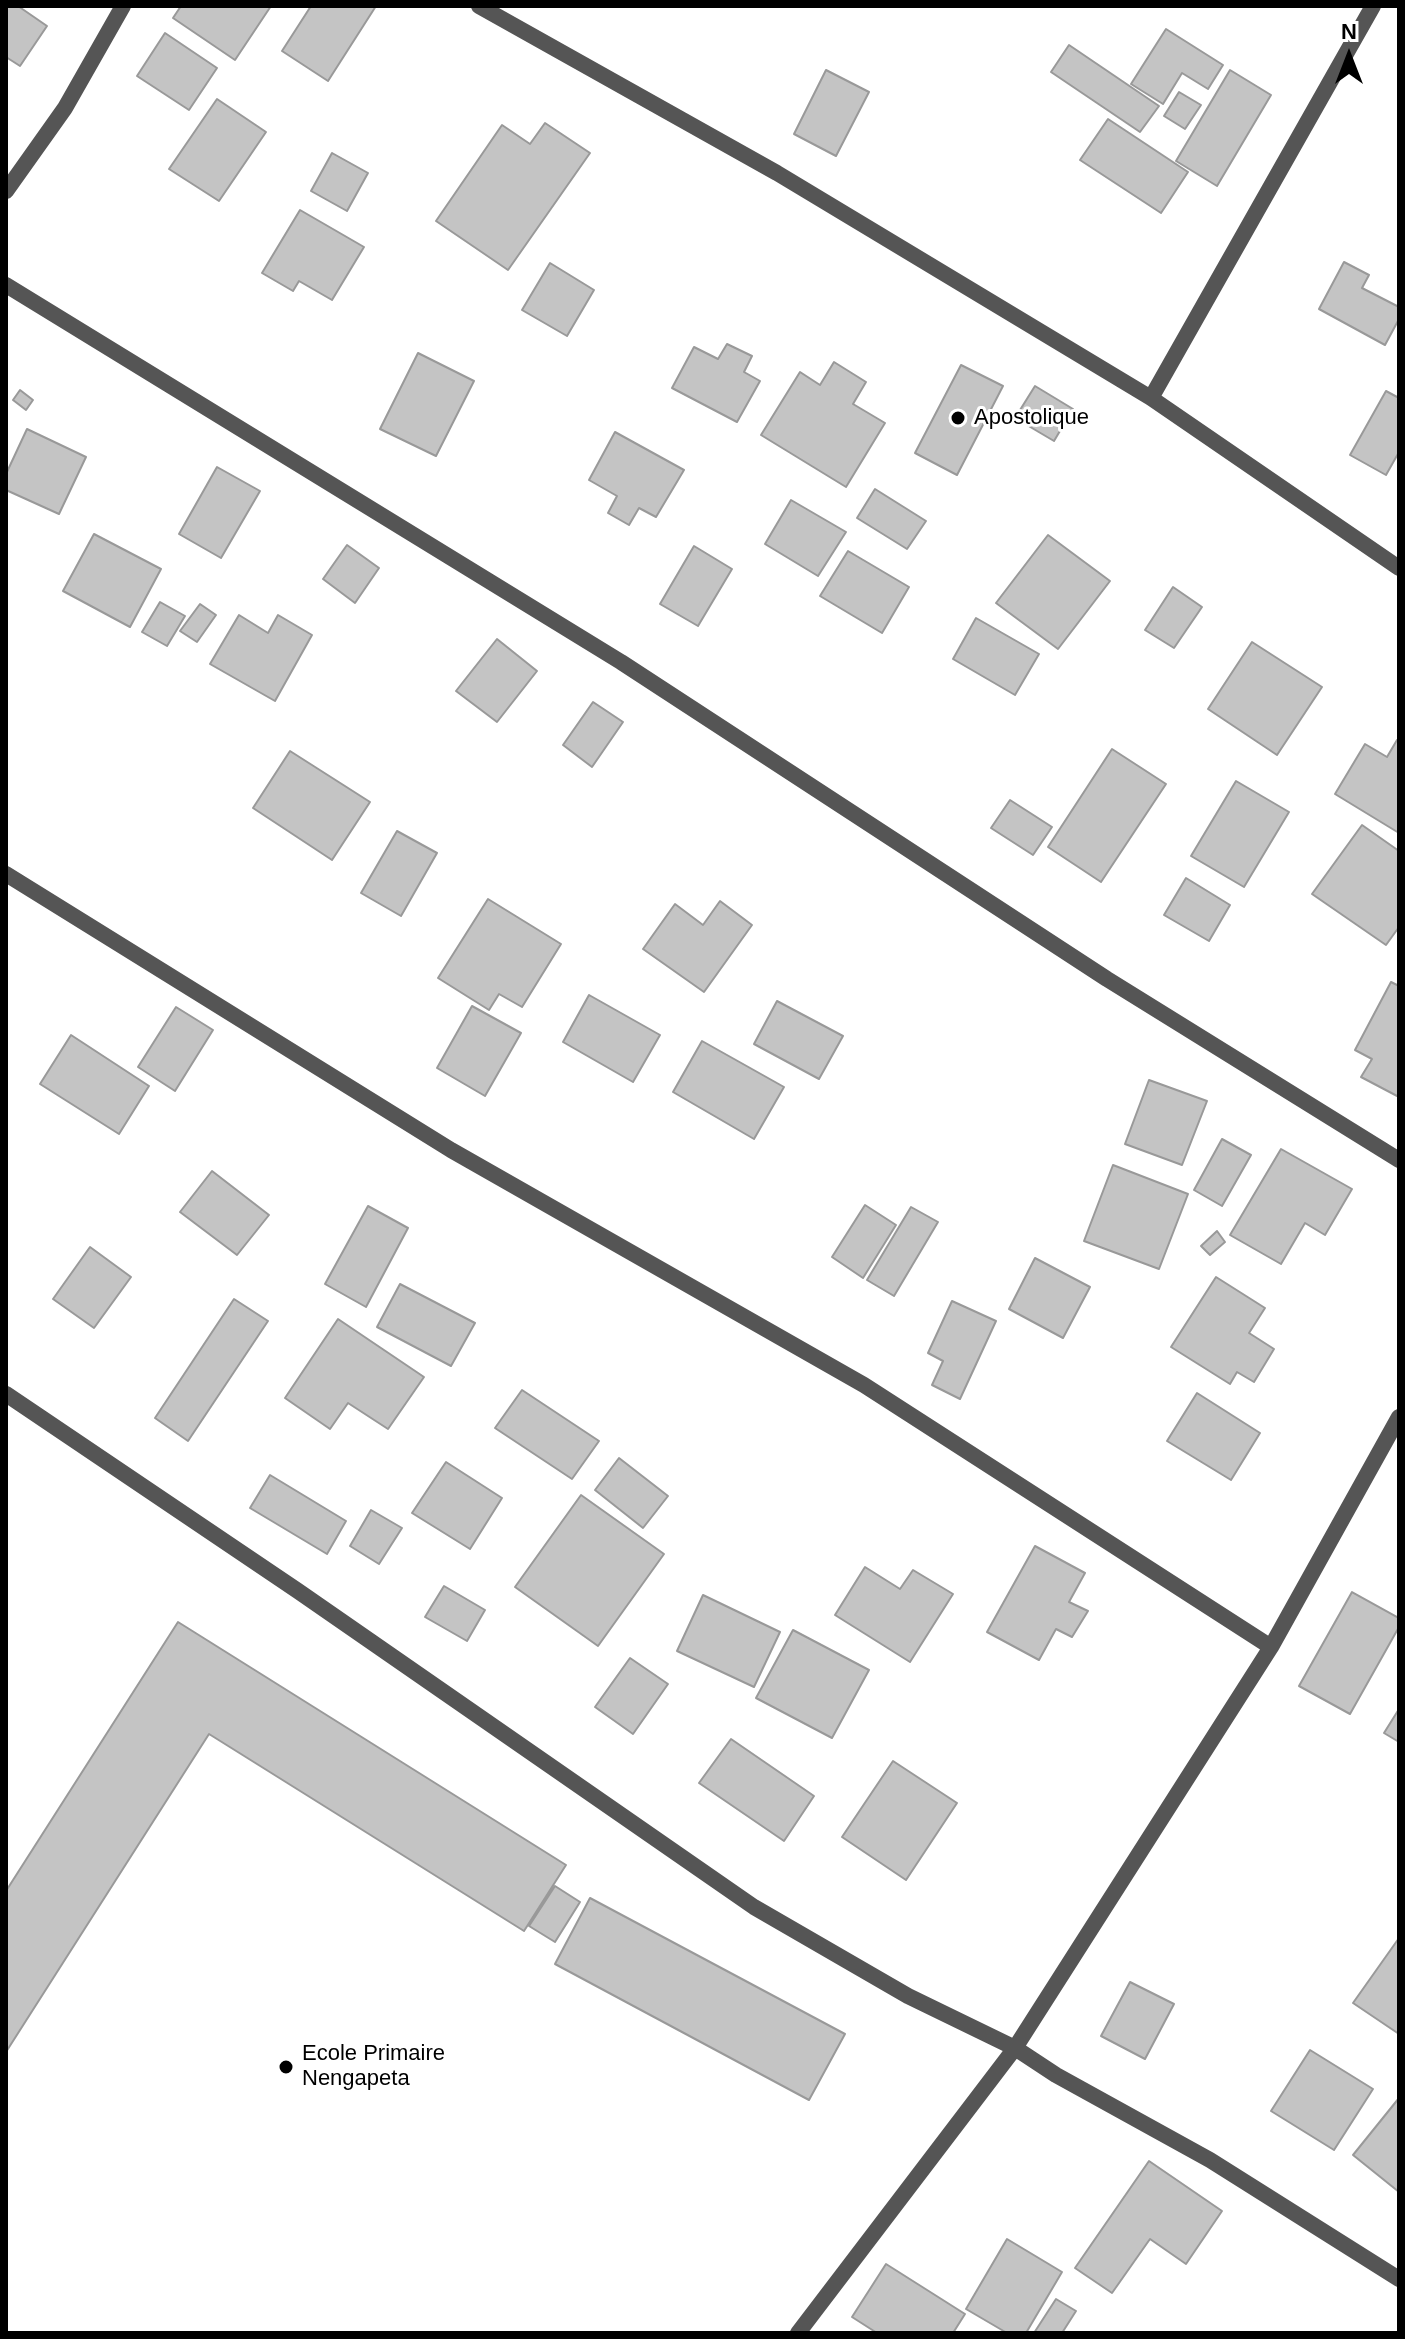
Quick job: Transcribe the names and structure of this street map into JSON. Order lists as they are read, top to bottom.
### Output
{
  "places": ["Apostolique", "Ecole Primaire Nengapeta"],
  "north": "top"
}
